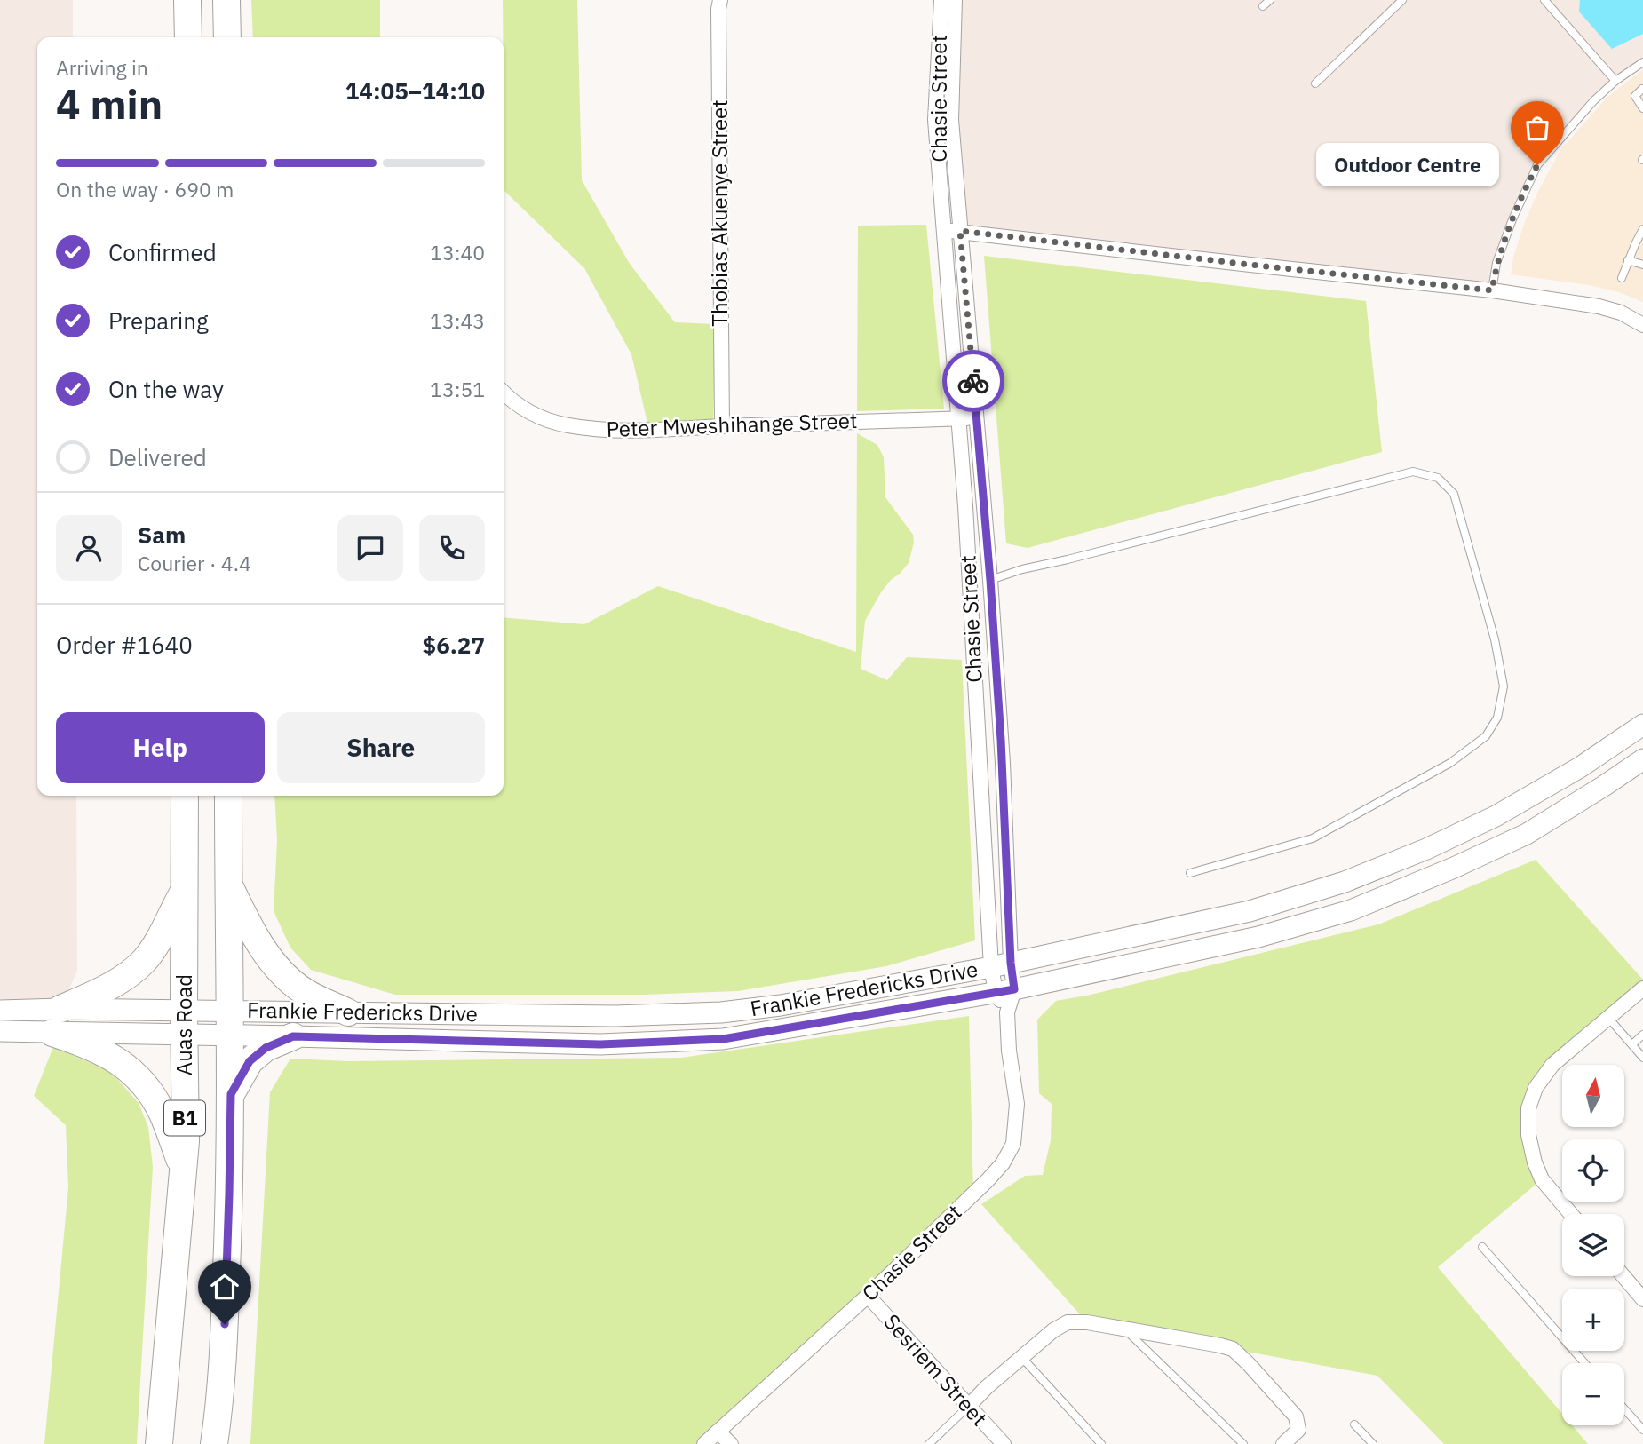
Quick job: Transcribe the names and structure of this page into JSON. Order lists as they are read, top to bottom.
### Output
{
  "streets": {
    "highway": ["Auas Road", "B1"],
    "main road": ["Frankie Fredericks Drive"],
    "street": [
      "Chasie Street",
      "Thobias Akuenye Street",
      "Peter Mweshihange Street",
      "Sesriem Street"
    ]
  },
  "crossings": [
    ["Chasie Street", "Peter Mweshihange Street"],
    ["Chasie Street", "Frankie Fredericks Drive"],
    ["Chasie Street", "Sesriem Street"],
    ["Thobias Akuenye Street", "Peter Mweshihange Street"],
    ["Frankie Fredericks Drive", "Auas Road"]
  ],
  "places": ["Outdoor Centre"],
  "north": "top",
  "page": {
    "heading": ["4 min", "Arriving in", "14:05–14:10"],
    "panel": [
      "Sam",
      "Courier · 4.4",
      "Order #1640",
      "$6.27"
    ],
    "bubble": "Outdoor Centre",
    "bar": "On the way · 690 m",
    "list": [
      ["Confirmed", "13:40"],
      ["Preparing", "13:43"],
      ["On the way", "13:51"],
      "Delivered"
    ],
    "buttons": ["Help", "Share"],
    "map_buttons": ["+", "−"]
  }
}
